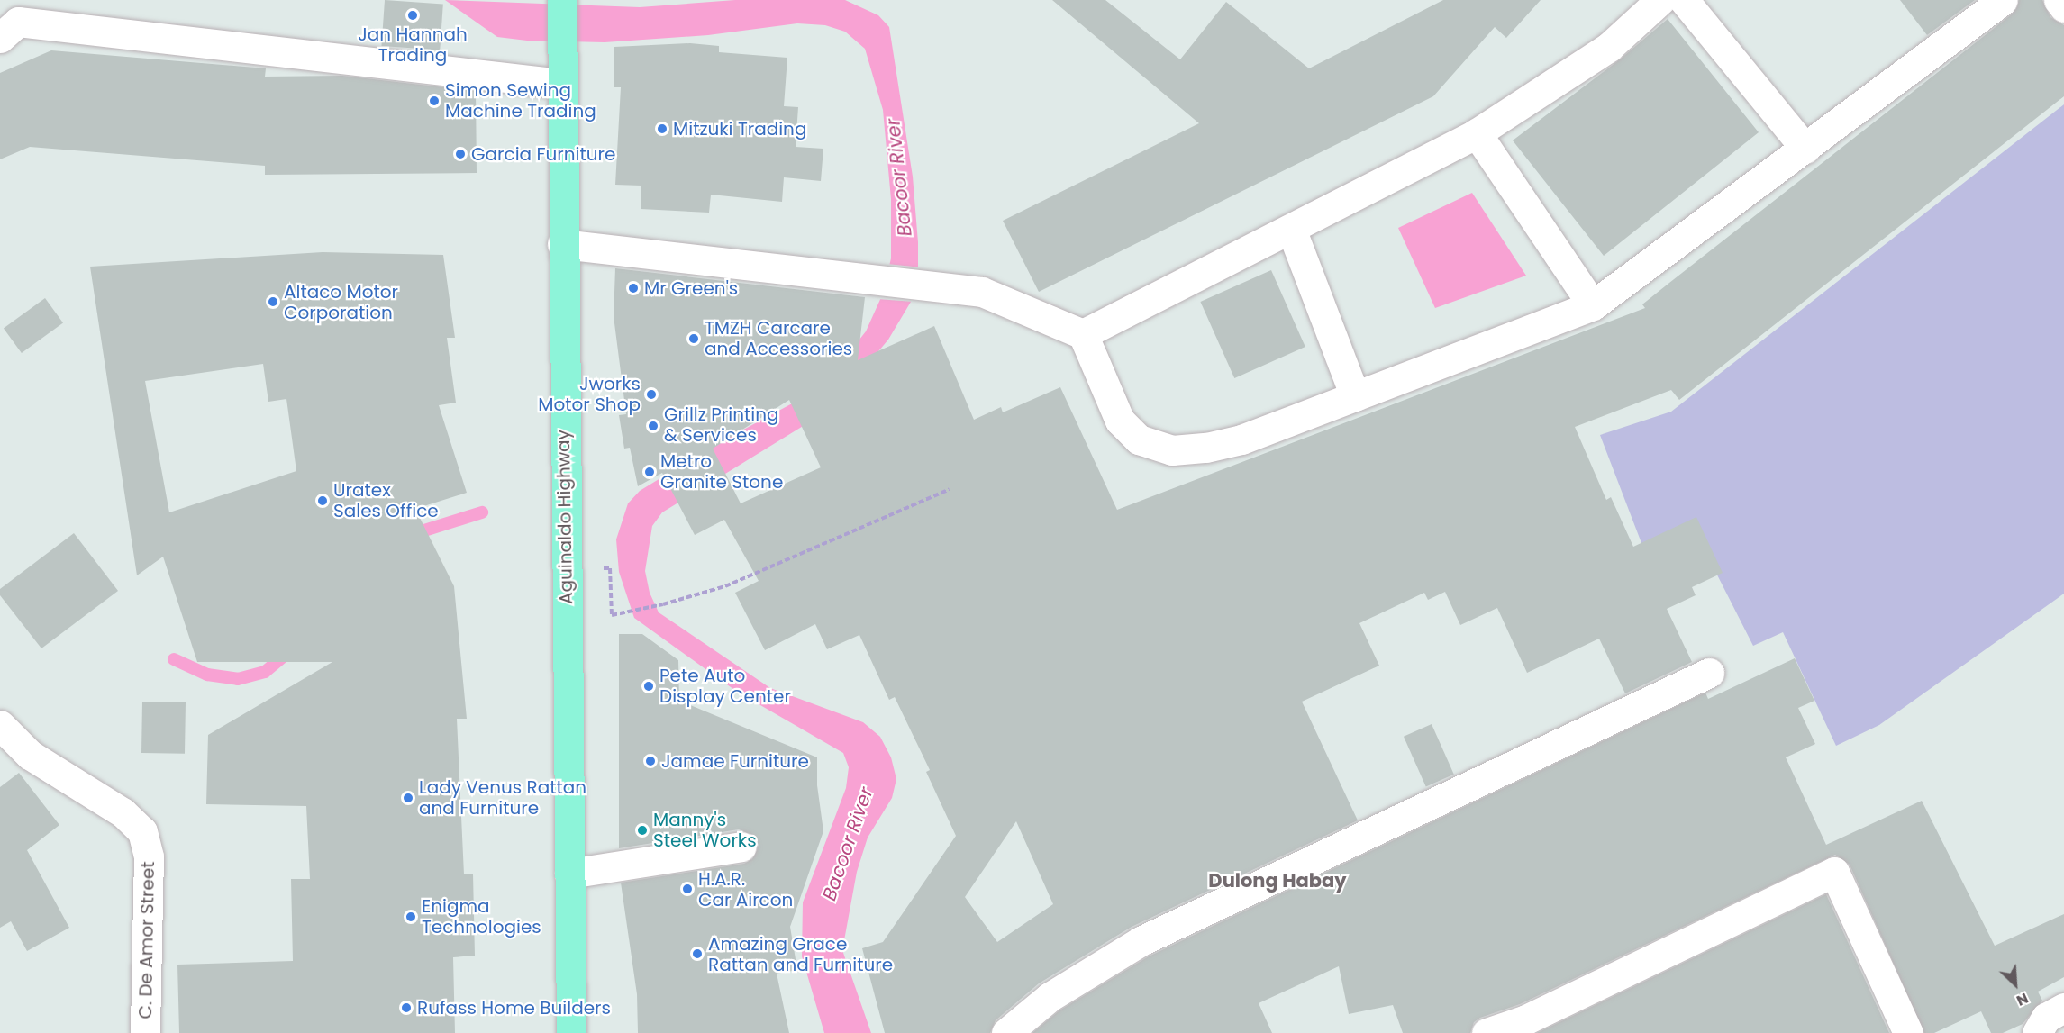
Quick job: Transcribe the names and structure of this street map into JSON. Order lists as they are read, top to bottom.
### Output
{
  "streets": {
    "highway": ["Aguinaldo Highway"],
    "street": ["C. De Amor Street"]
  },
  "districts": ["Dulong Habay"],
  "water": ["Bacoor River"],
  "places": [
    "Jan Hannah Trading",
    "Simon Sewing Machine Trading",
    "Mitzuki Trading",
    "Garcia Furniture",
    "Mr Green's",
    "Altaco Motor Corporation",
    "TMZH Carcare and Accessories",
    "Jworks Motor Shop",
    "Grillz Printing & Services",
    "Metro Granite Stone",
    "Uratex Sales Office",
    "Pete Auto Display Center",
    "Jamae Furniture",
    "Lady Venus Rattan and Furniture",
    "Manny's Steel Works",
    "H.A.R. Car Aircon",
    "Enigma Technologies",
    "Amazing Grace Rattan and Furniture",
    "Rufass Home Builders"
  ],
  "north": "bottom right"
}
